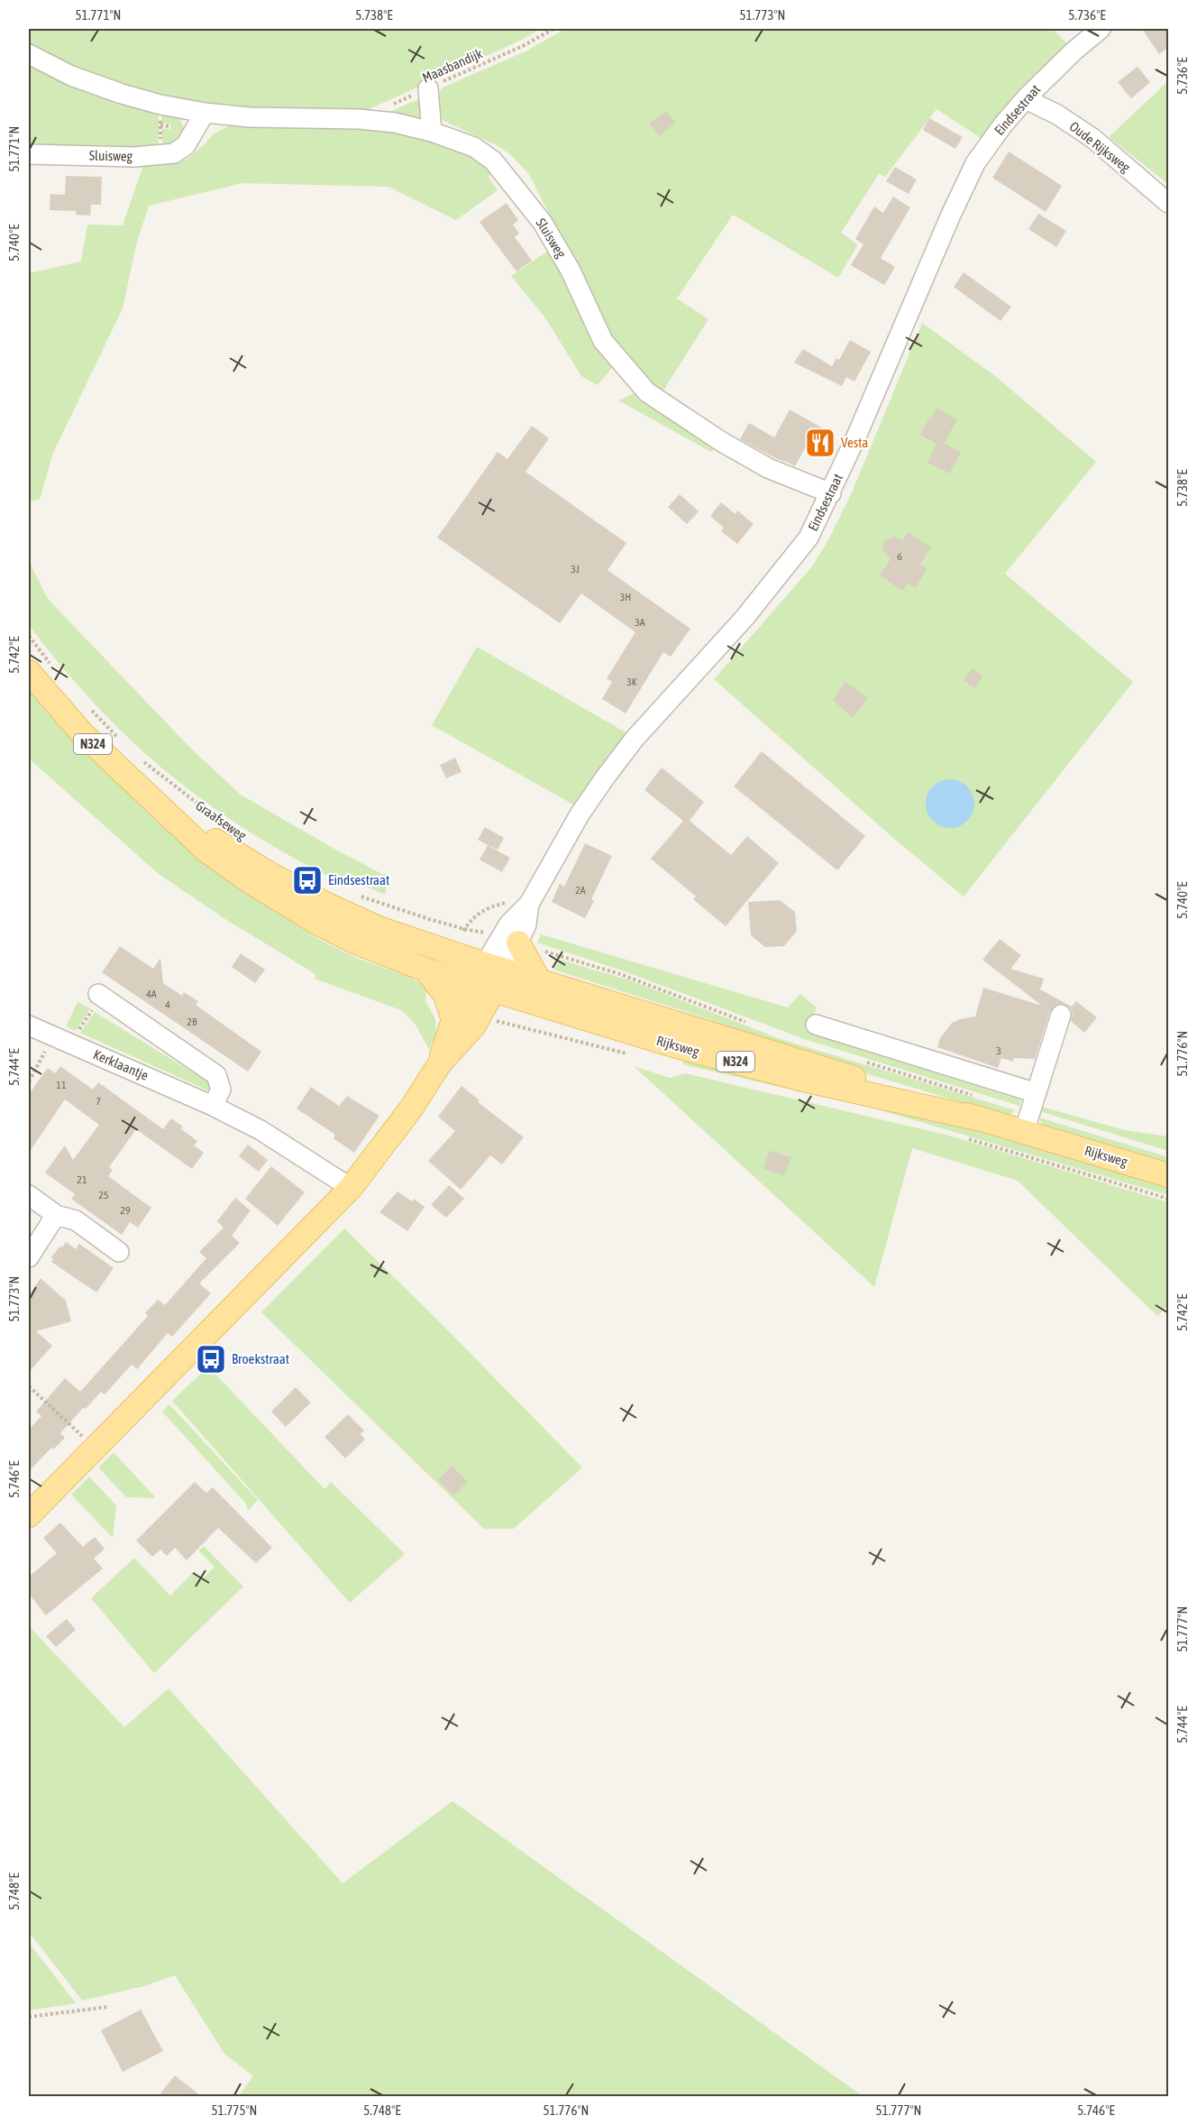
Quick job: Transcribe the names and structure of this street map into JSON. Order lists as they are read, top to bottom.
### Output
{
  "streets": {
    "main road": ["N324", "Graafseweg", "Rijksweg"],
    "street": [
      "Eindsestraat",
      "Oude Rijksweg",
      "Sluisweg",
      "Kerklaantje"
    ],
    "path": ["Maasbandijk"]
  },
  "crossings": [
    ["Maasbandijk", "Sluisweg"],
    ["Eindsestraat", "Oude Rijksweg"],
    ["Eindsestraat", "Sluisweg"],
    ["Eindsestraat", "Graafseweg"],
    ["Eindsestraat", "Rijksweg"],
    ["Graafseweg", "Rijksweg"]
  ],
  "places": {
    "restaurant": ["Vesta"],
    "bus stop": ["Eindsestraat", "Broekstraat"]
  },
  "house_numbers": [
    "6",
    "3J",
    "3H",
    "3A",
    "3K",
    "2A",
    "4A",
    "4",
    "2B",
    "3",
    "11",
    "7",
    "21",
    "25",
    "29"
  ],
  "coordinates": [
    "51.771°N",
    "5.738°E",
    "51.773°N",
    "5.736°E",
    "5.740°E",
    "5.742°E",
    "51.776°N",
    "5.744°E",
    "5.746°E",
    "51.777°N",
    "5.748°E",
    "51.775°N"
  ]
}
